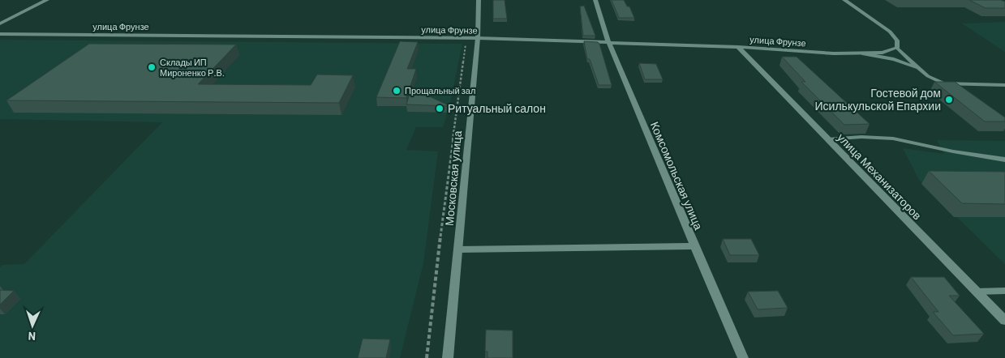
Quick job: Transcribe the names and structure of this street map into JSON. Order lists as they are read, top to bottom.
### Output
{
  "streets": {
    "street": [
      "улица Фрунзе",
      "Комсомольская улица",
      "улица Механизаторов",
      "Московская улица"
    ]
  },
  "crossings": [
    ["улица Фрунзе", "Комсомольская улица"],
    ["улица Фрунзе", "улица Механизаторов"],
    ["улица Фрунзе", "Московская улица"]
  ],
  "places": [
    "Склады ИП Мироненко Р.В.",
    "Прощальный зал",
    "Гостевой дом Исилькульской Епархии",
    "Ритуальный салон"
  ],
  "north": "bottom"
}
